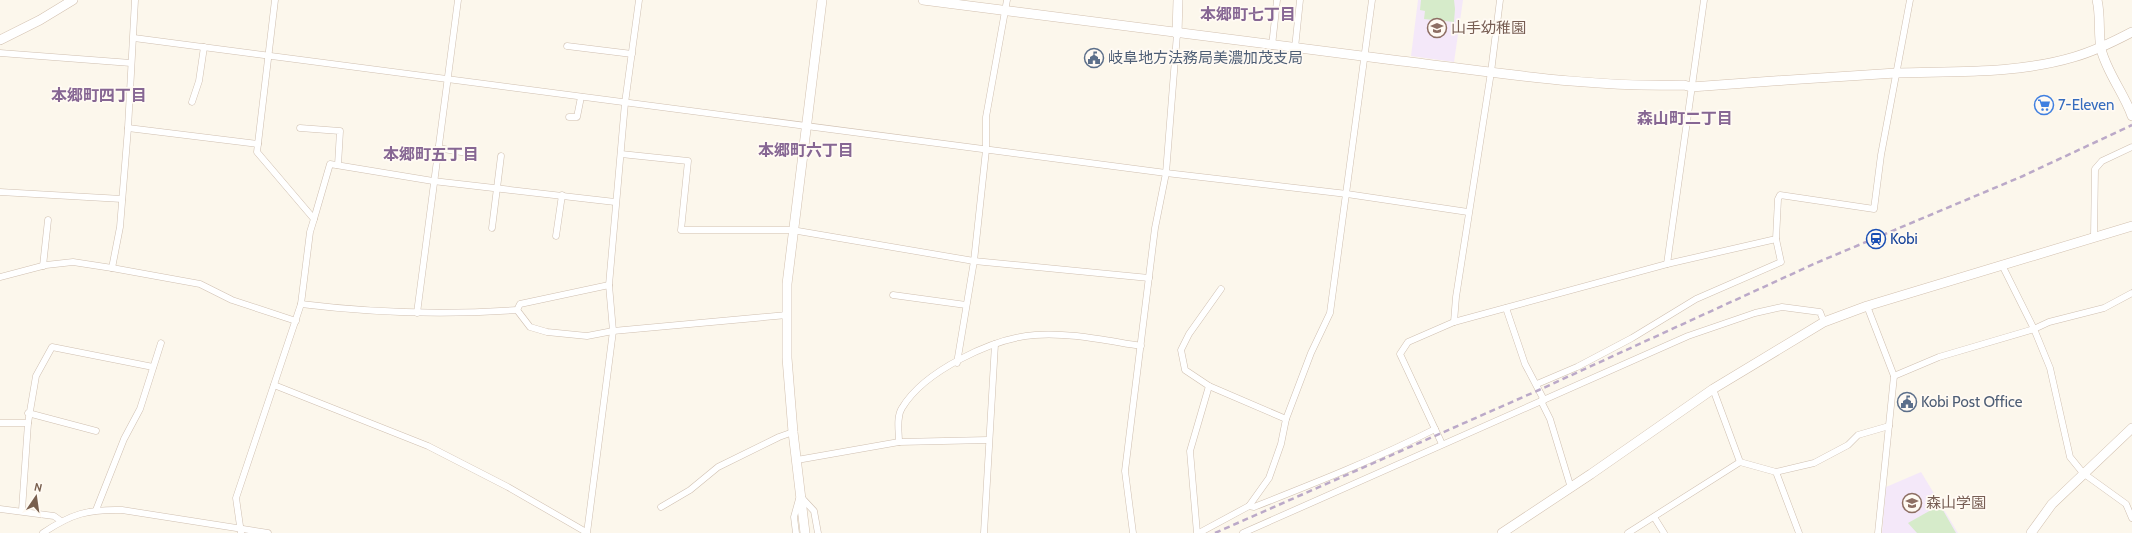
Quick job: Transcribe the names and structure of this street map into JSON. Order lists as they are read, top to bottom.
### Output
{
  "districts": [
    "本郷町七丁目",
    "本郷町四丁目",
    "森山町二丁目",
    "本郷町六丁目",
    "本郷町五丁目"
  ],
  "places": {
    "school or university": ["山手幼稚園", "森山学園"],
    "public building": ["岐阜地方法務局美濃加茂支局", "Kobi Post Office"],
    "supermarket": ["7-Eleven"],
    "station": ["Kobi"]
  },
  "north": "top"
}
